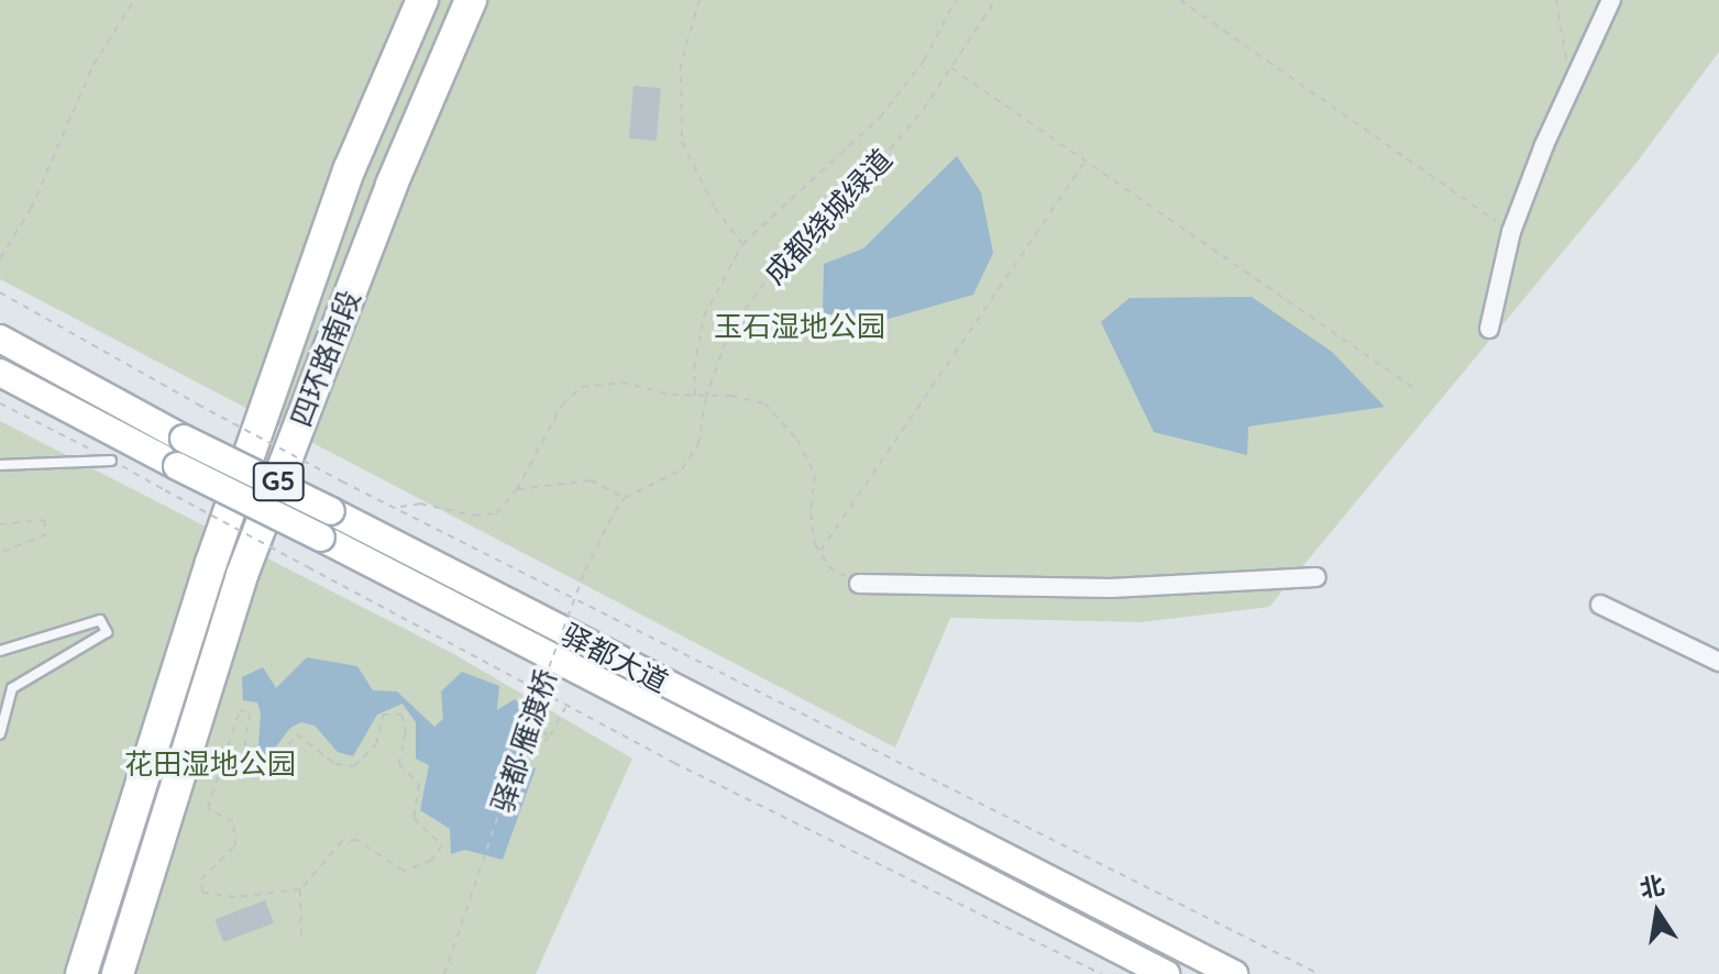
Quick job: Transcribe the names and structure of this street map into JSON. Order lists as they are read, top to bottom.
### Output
{
  "streets": {
    "highway": ["四环路南段", "G5"],
    "main road": ["驿都大道"],
    "path": ["成都绕城绿道", "驿都·雁渡桥"]
  },
  "crossings": [
    ["成都绕城绿道", "驿都·雁渡桥"]
  ],
  "parks": ["玉石湿地公园", "花田湿地公园"],
  "north": "top"
}
